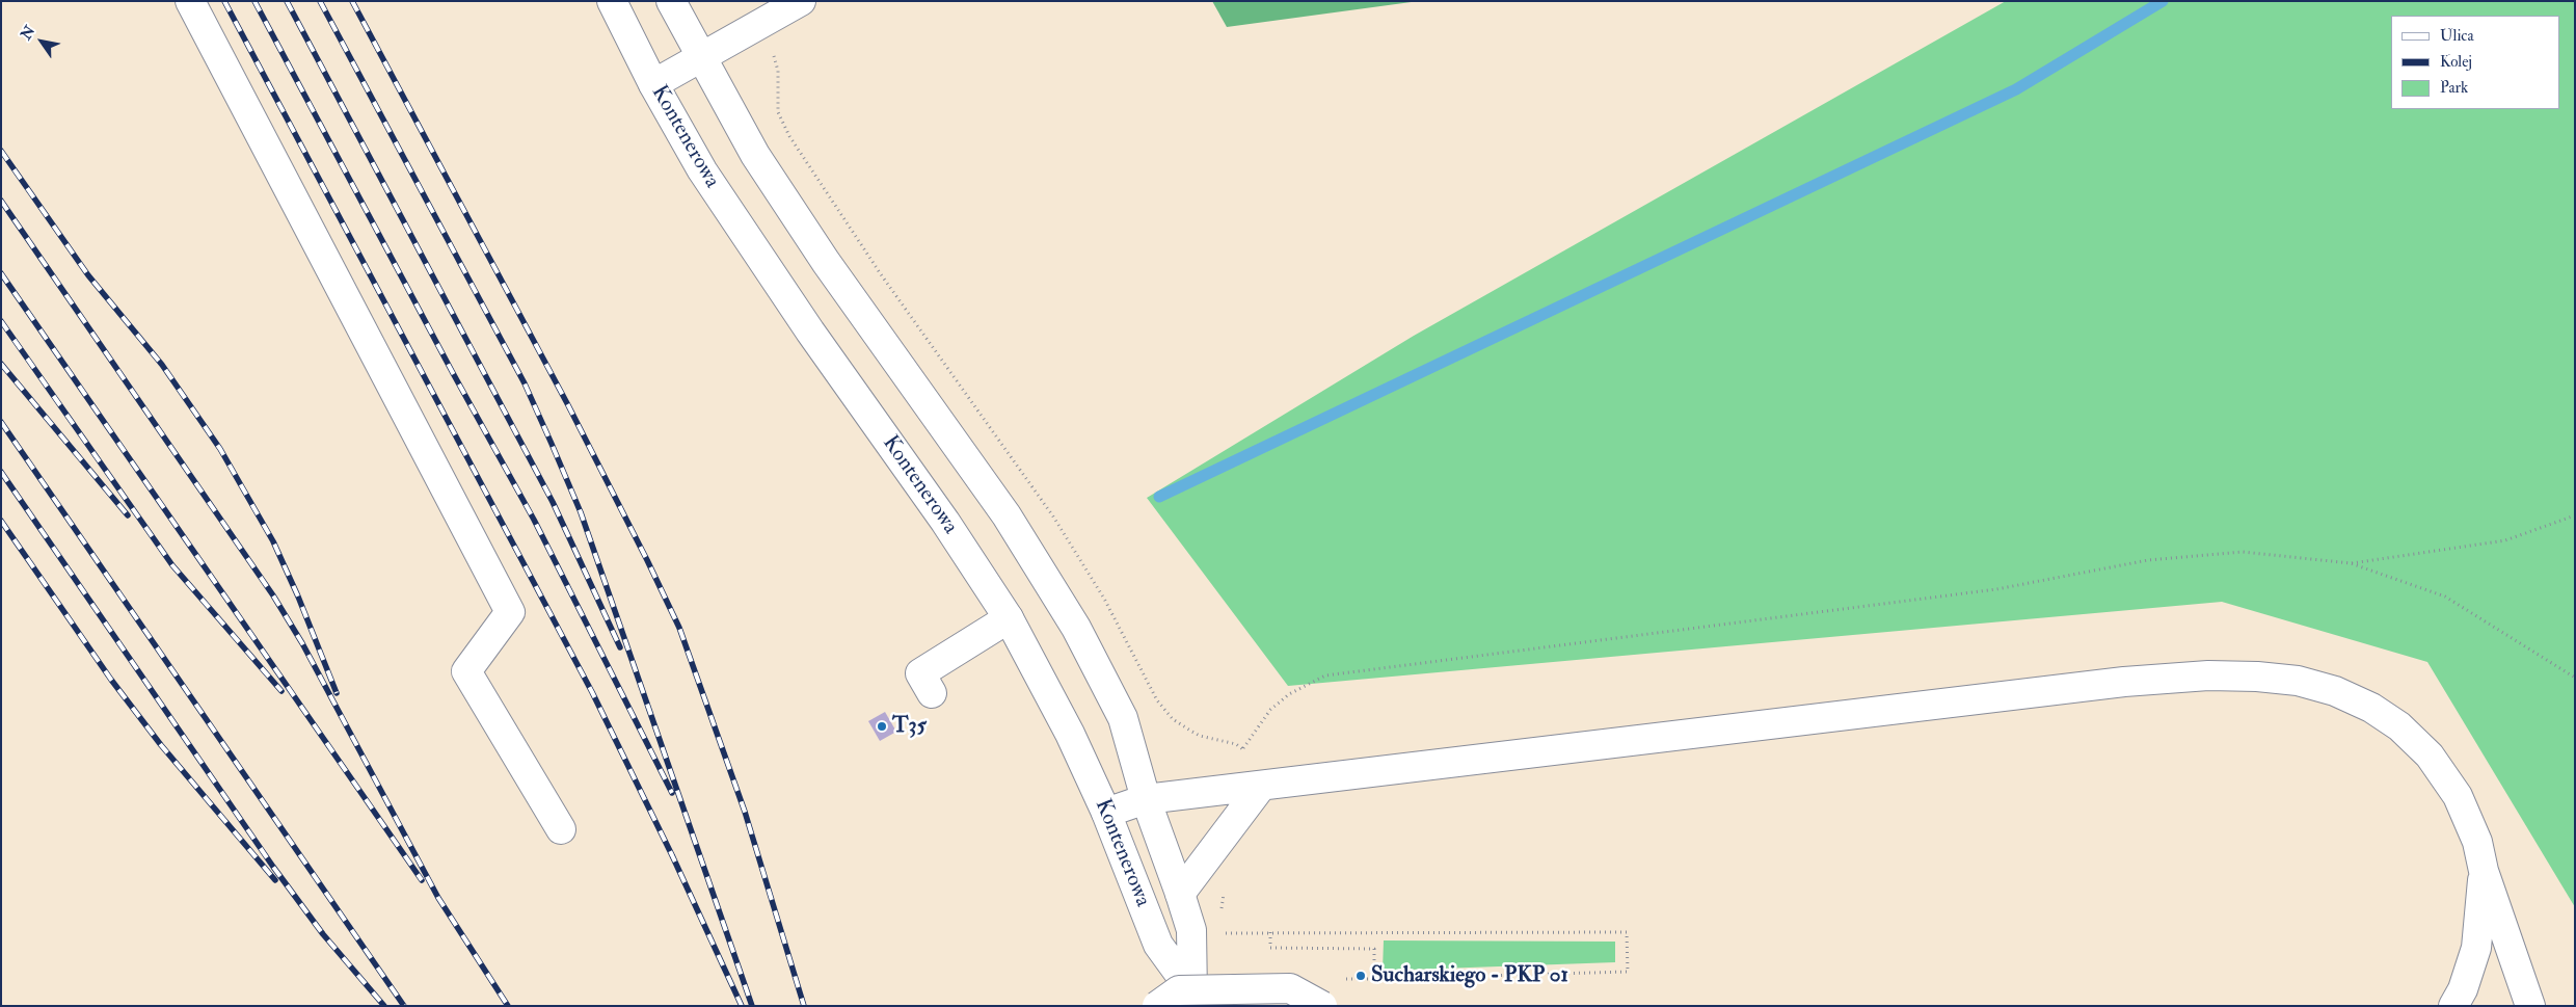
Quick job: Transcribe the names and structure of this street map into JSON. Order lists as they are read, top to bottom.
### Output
{
  "streets": {
    "main road": ["Kontenerowa"]
  },
  "places": ["T35", "Sucharskiego - PKP 01"],
  "legend": ["Ulica", "Kolej", "Park"],
  "north": "top left"
}
